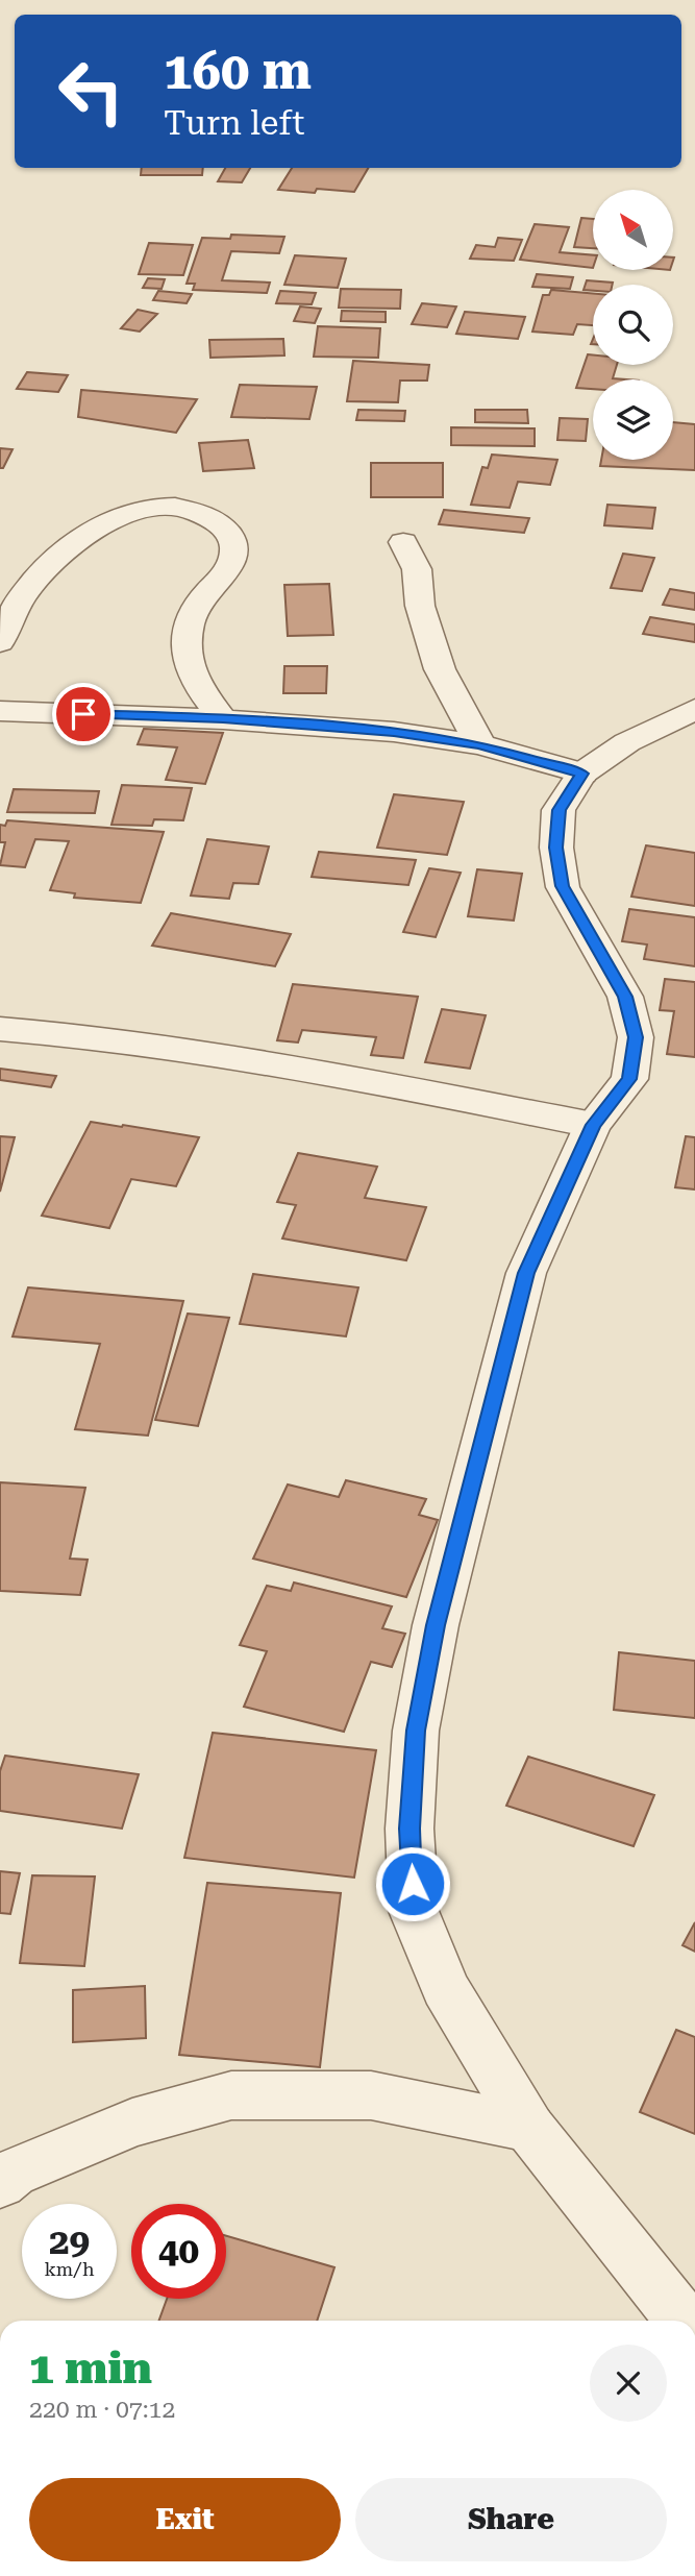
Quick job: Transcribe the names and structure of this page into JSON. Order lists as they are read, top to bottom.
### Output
{
  "north": "top left",
  "page": {
    "turn": ["160 m", "Turn left"],
    "speed": "29 km/h",
    "limit": "40",
    "heading": ["1 min", "220 m · 07:12"],
    "buttons": ["Exit", "Share"]
  }
}
